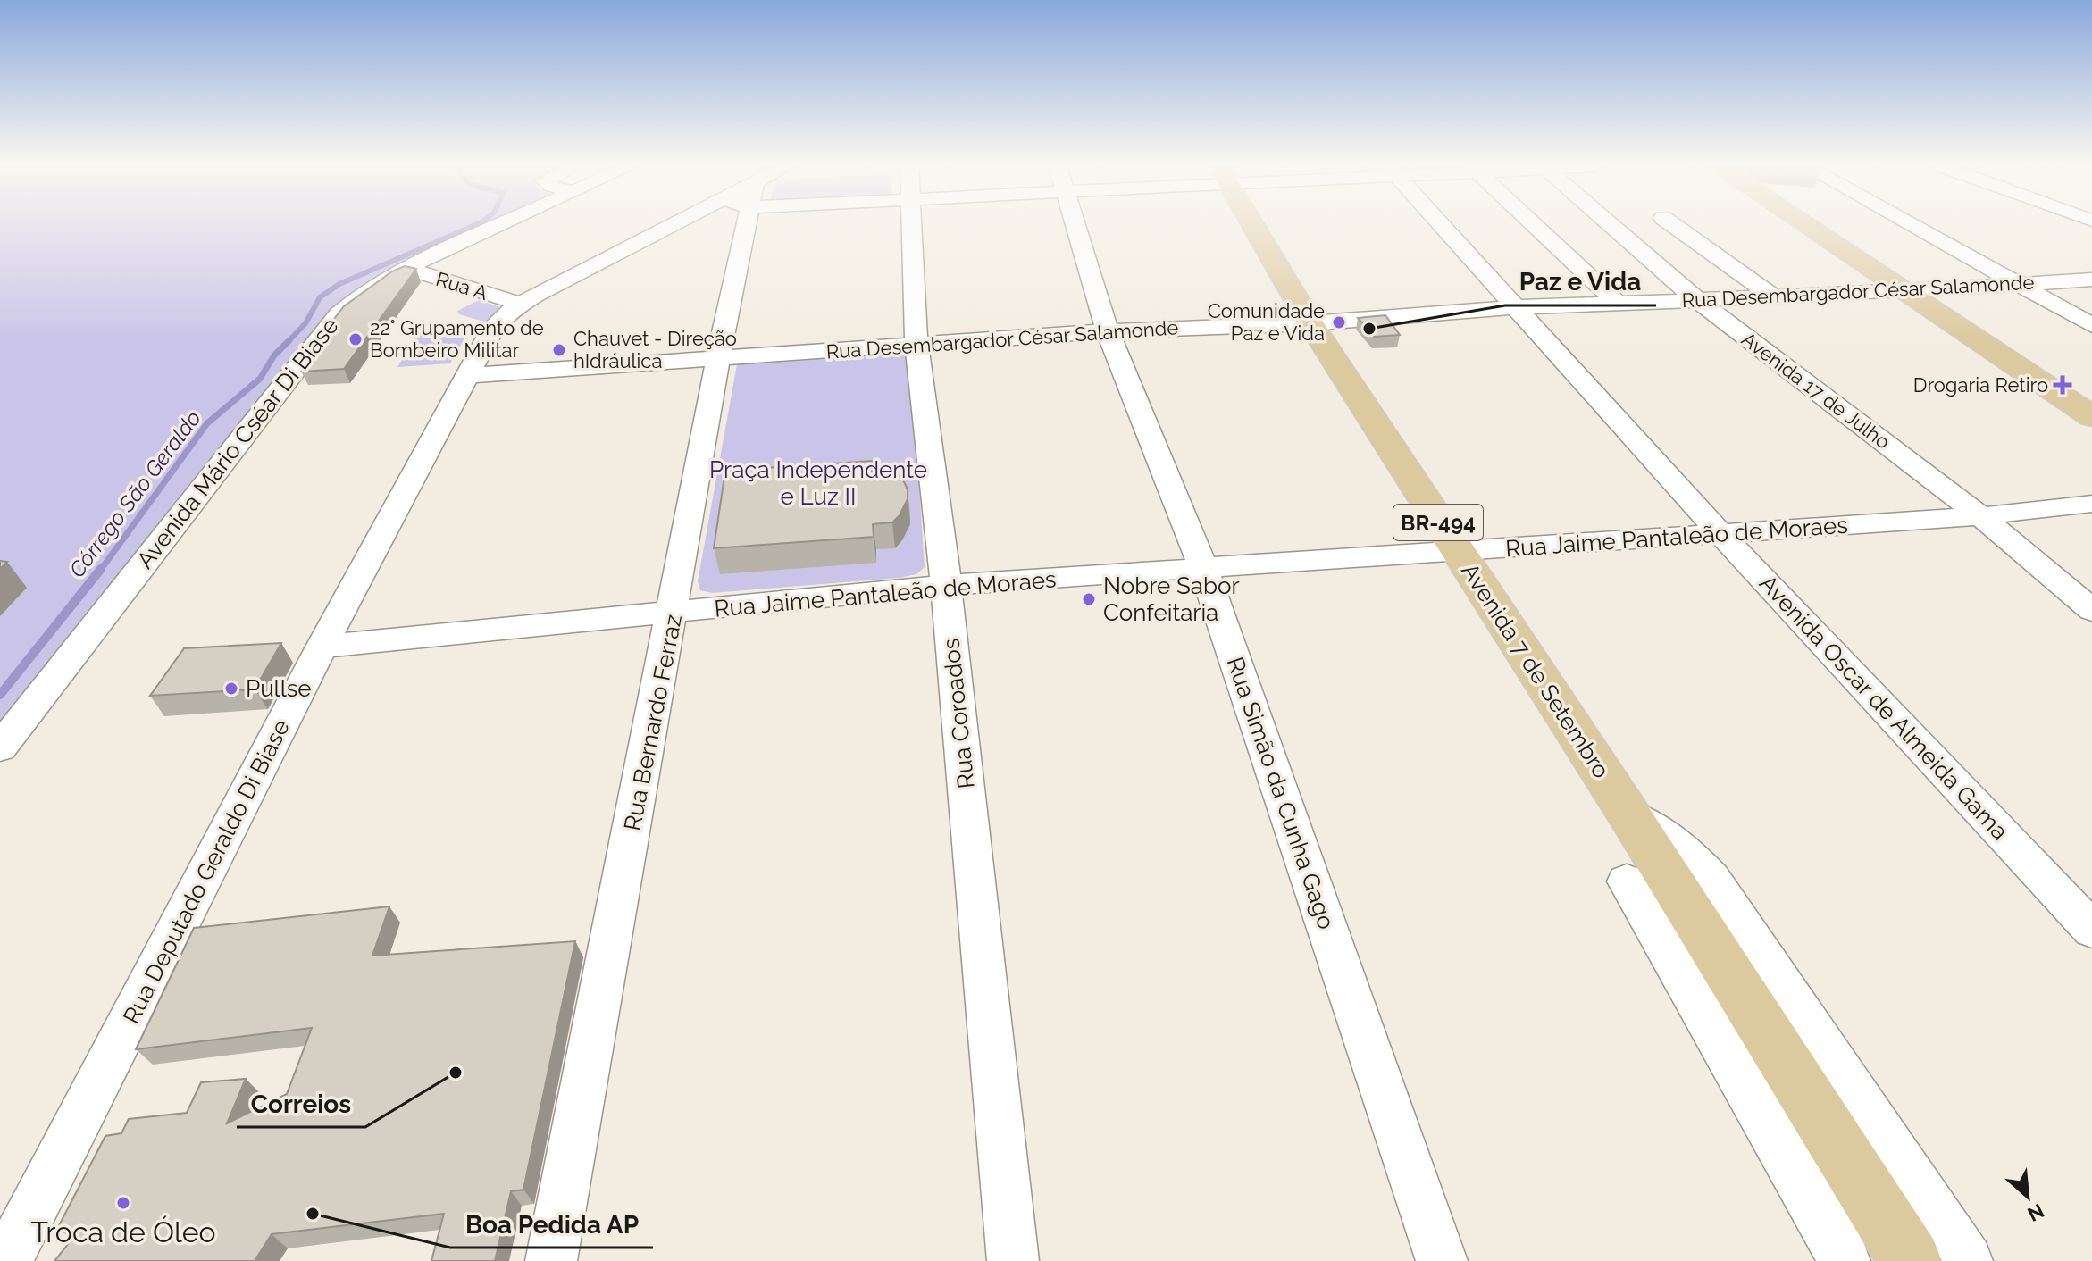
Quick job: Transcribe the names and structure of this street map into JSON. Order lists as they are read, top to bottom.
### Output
{
  "streets": {
    "main road": ["BR-494", "Avenida 7 de Setembro"],
    "street": [
      "Rua A",
      "Rua Desembargador César Salamonde",
      "Avenida 17 de Julho",
      "Avenida Mário Cséar Di Biase",
      "Rua Jaime Pantaleão de Moraes",
      "Avenida Oscar de Almeida Gama",
      "Rua Coroados",
      "Rua Bernardo Ferraz",
      "Rua Simão da Cunha Gago",
      "Rua Deputado Geraldo Di Biase"
    ]
  },
  "crossings": [
    ["Rua A", "Avenida Mário Cséar Di Biase"],
    ["Rua A", "Rua Deputado Geraldo Di Biase"],
    ["Rua Desembargador César Salamonde", "Avenida 17 de Julho"],
    ["Rua Desembargador César Salamonde", "Avenida 7 de Setembro"],
    ["Rua Desembargador César Salamonde", "Avenida Oscar de Almeida Gama"],
    ["Rua Desembargador César Salamonde", "Rua Coroados"],
    ["Rua Desembargador César Salamonde", "Rua Bernardo Ferraz"],
    ["Rua Desembargador César Salamonde", "Rua Simão da Cunha Gago"],
    ["Rua Desembargador César Salamonde", "Rua Deputado Geraldo Di Biase"],
    ["Avenida 17 de Julho", "Rua Jaime Pantaleão de Moraes"],
    ["Rua Jaime Pantaleão de Moraes", "Avenida 7 de Setembro"],
    ["Rua Jaime Pantaleão de Moraes", "Avenida Oscar de Almeida Gama"],
    ["Rua Jaime Pantaleão de Moraes", "Rua Coroados"],
    ["Rua Jaime Pantaleão de Moraes", "Rua Bernardo Ferraz"],
    ["Rua Jaime Pantaleão de Moraes", "Rua Simão da Cunha Gago"],
    ["Rua Jaime Pantaleão de Moraes", "Rua Deputado Geraldo Di Biase"]
  ],
  "water": ["Córrego São Geraldo"],
  "parks": ["Praça Independente e Luz II"],
  "places": {
    "other": [
      "Comunidade Paz e Vida",
      "Paz e Vida",
      "22° Grupamento de Bombeiro Militar",
      "Chauvet - Direção hIdráulica",
      "Nobre Sabor Confeitaria",
      "Pullse",
      "Correios",
      "Troca de Óleo",
      "Boa Pedida AP"
    ],
    "health": ["Drogaria Retiro"]
  },
  "north": "bottom right"
}
